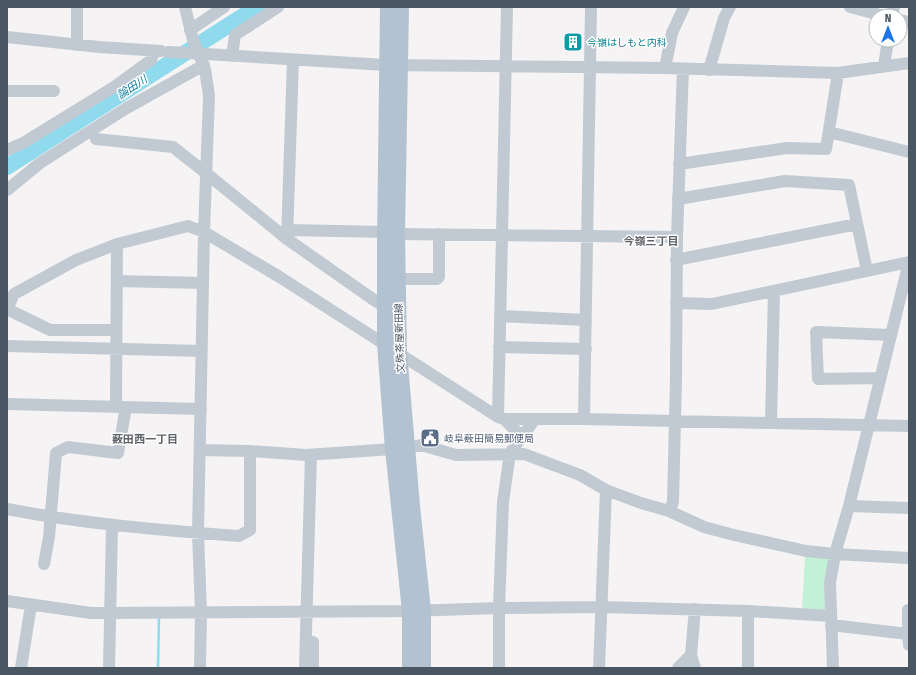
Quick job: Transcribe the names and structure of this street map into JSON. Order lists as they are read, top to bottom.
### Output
{
  "streets": {
    "main road": ["文殊茶屋新田線"]
  },
  "districts": ["今嶺三丁目", "薮田西一丁目"],
  "water": ["論田川"],
  "places": {
    "building": ["今嶺はしもと内科"],
    "public building": ["岐阜薮田簡易郵便局"]
  },
  "north": "top"
}
